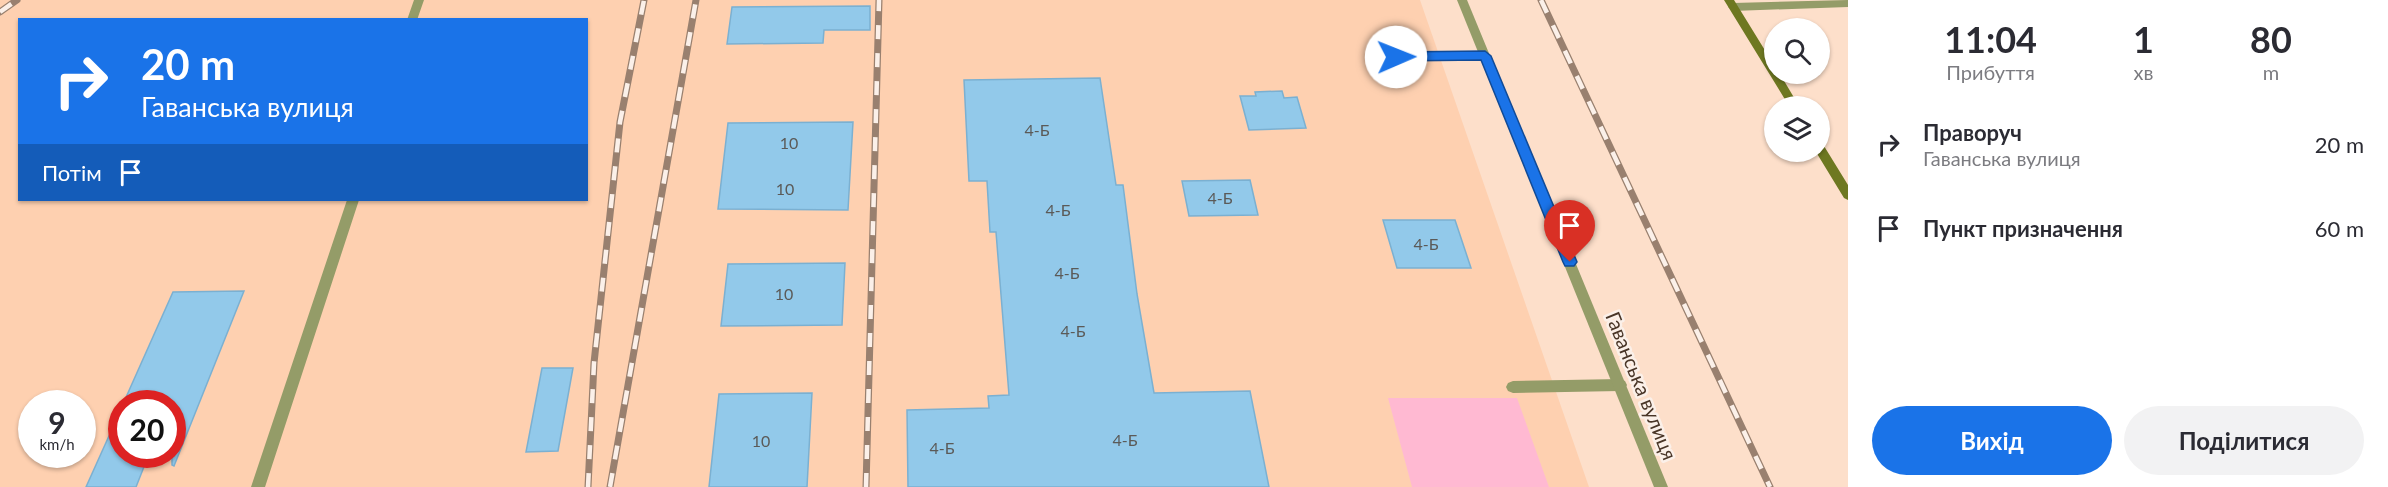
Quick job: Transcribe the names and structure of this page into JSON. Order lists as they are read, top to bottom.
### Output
{
  "streets": {
    "street": ["Гаванська вулиця"]
  },
  "house_numbers": [
    "4-Б",
    "10",
    "10",
    "4-Б",
    "4-Б",
    "4-Б",
    "4-Б",
    "10",
    "4-Б",
    "4-Б",
    "10",
    "4-Б"
  ],
  "page": {
    "eta": [
      "11:04",
      "Прибуття",
      "1",
      "хв",
      "80",
      "m"
    ],
    "turn": ["20 m", "Гаванська вулиця"],
    "list": [
      {
        "name": "Праворуч",
        "note": "Гаванська вулиця",
        "value": "20 m"
      },
      {
        "name": "Пункт призначення",
        "value": "60 m"
      }
    ],
    "then": "Потім",
    "speed": "9 km/h",
    "limit": "20",
    "buttons": ["Вихід", "Поділитися"]
  }
}
